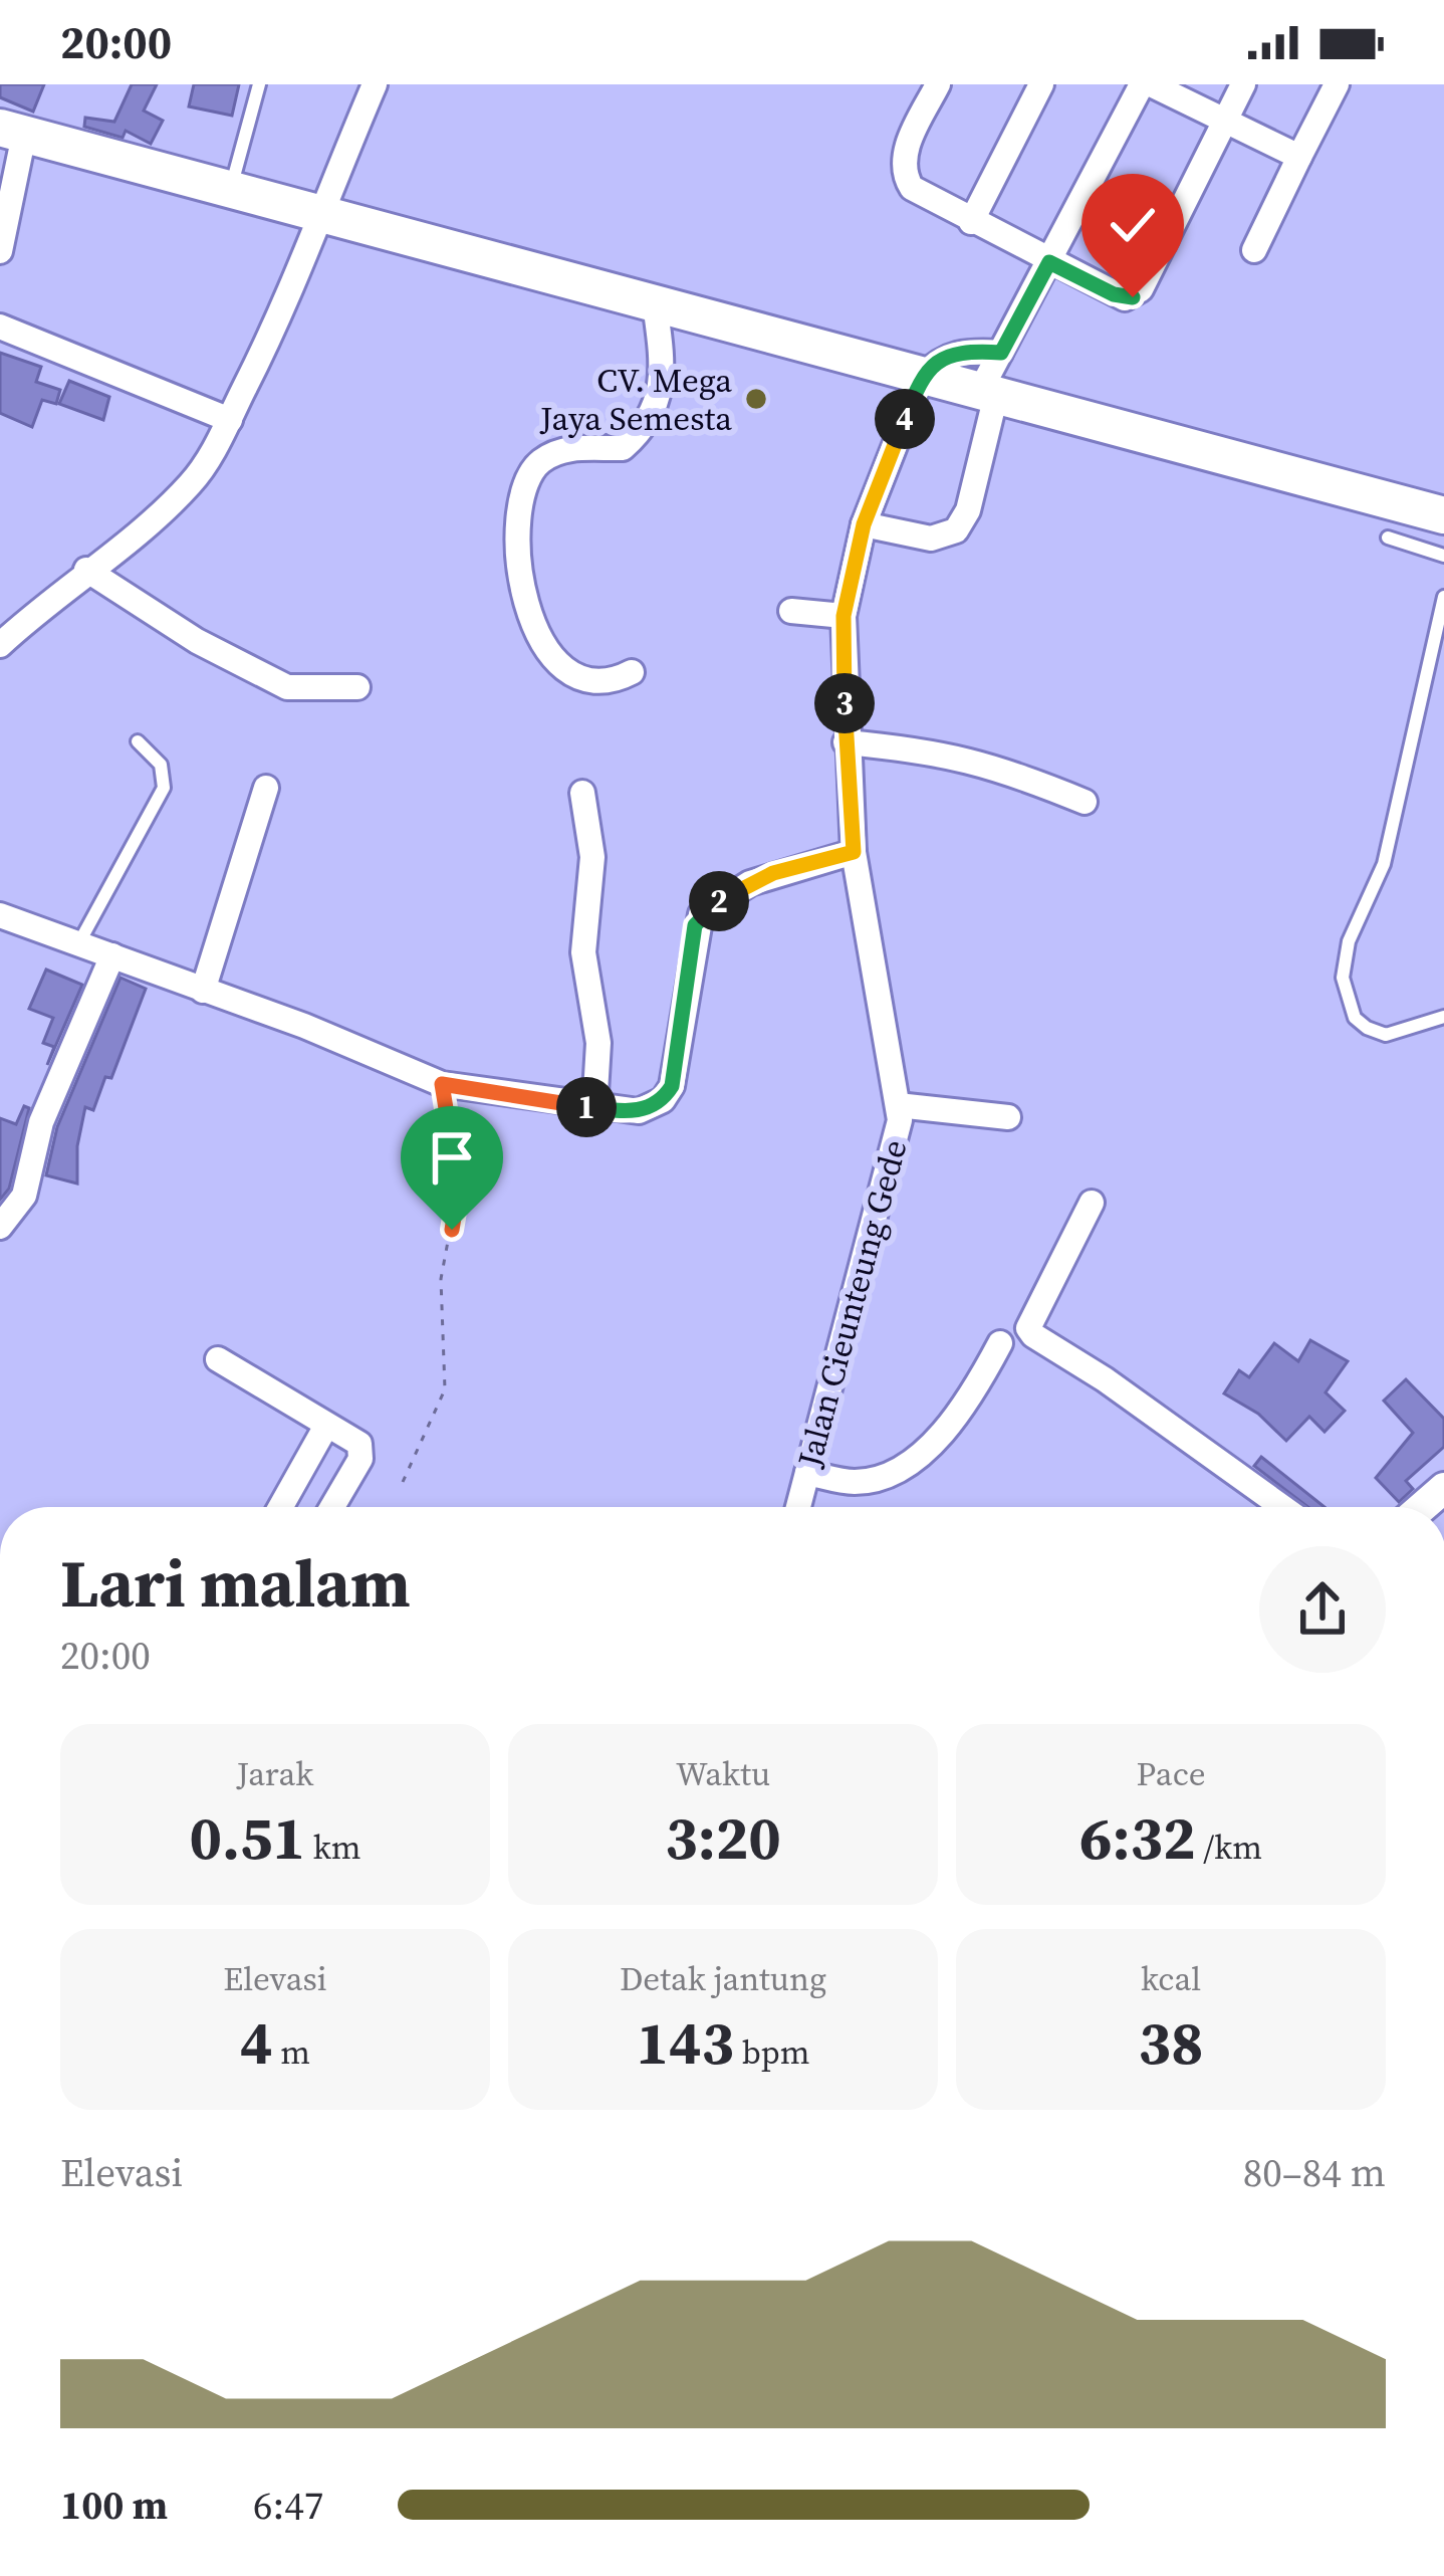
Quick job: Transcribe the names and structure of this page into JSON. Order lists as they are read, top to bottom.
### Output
{
  "streets": {
    "street": ["Jalan Cieunteung Gede"]
  },
  "places": ["CV. Mega Jaya Semesta"],
  "page": {
    "status": "20:00",
    "pins": [
      "4",
      "3",
      "2",
      "1"
    ],
    "heading": ["Lari malam", "20:00"],
    "stats": [
      ["Jarak", "0.51 km"],
      ["Waktu", "3:20"],
      ["Pace", "6:32 /km"],
      ["Elevasi", "4 m"],
      ["Detak jantung", "143 bpm"],
      ["kcal", "38"]
    ],
    "chart": ["Elevasi", "80–84 m"],
    "list": [
      {
        "name": "100 m",
        "note": "6:47"
      }
    ]
  }
}
